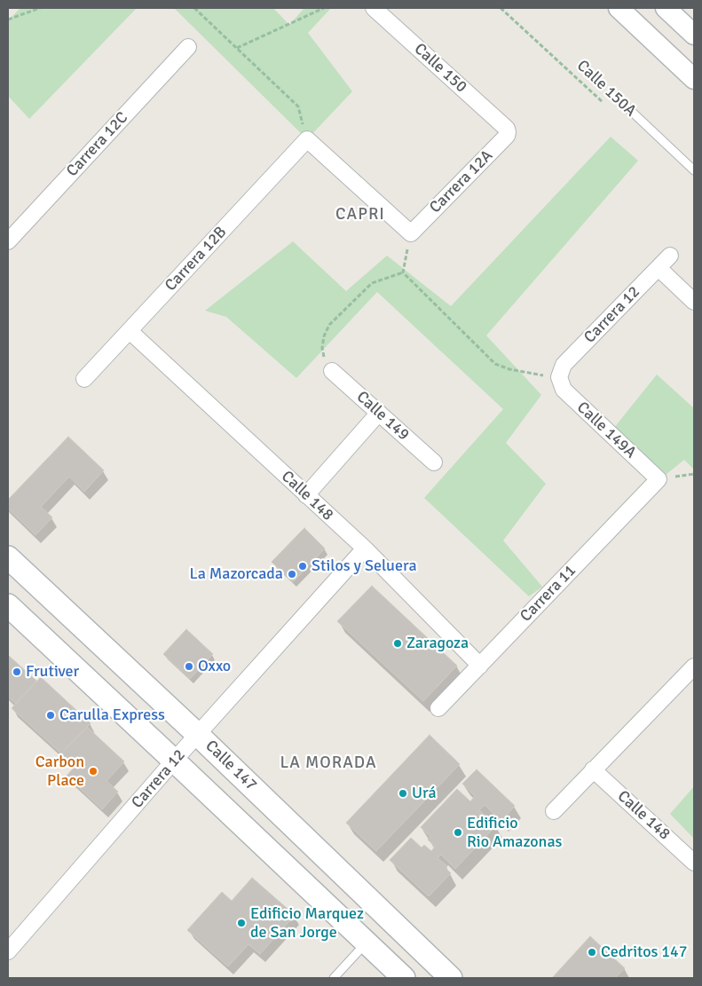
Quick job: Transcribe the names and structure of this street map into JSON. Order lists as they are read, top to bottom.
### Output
{
  "streets": {
    "main road": ["Calle 147"],
    "street": [
      "Calle 150",
      "Carrera 12C",
      "Carrera 12A",
      "Carrera 12B",
      "Carrera 12",
      "Calle 149",
      "Calle 149A",
      "Calle 148",
      "Carrera 11"
    ],
    "path": ["Calle 150A"]
  },
  "crossings": [
    ["Calle 150", "Carrera 12A"],
    ["Carrera 12B", "Calle 148"],
    ["Carrera 12", "Calle 149A"],
    ["Carrera 12", "Calle 148"],
    ["Carrera 12", "Calle 147"],
    ["Calle 149A", "Carrera 11"],
    ["Calle 148", "Carrera 11"]
  ],
  "districts": ["CAPRI", "LA MORADA"],
  "places": [
    "Stilos y Seluera",
    "La Mazorcada",
    "Zaragoza",
    "Oxxo",
    "Frutiver",
    "Carulla Express",
    "Carbon Place",
    "Urá",
    "Edificio Rio Amazonas",
    "Edificio Marquez de San Jorge",
    "Cedritos 147"
  ]
}
